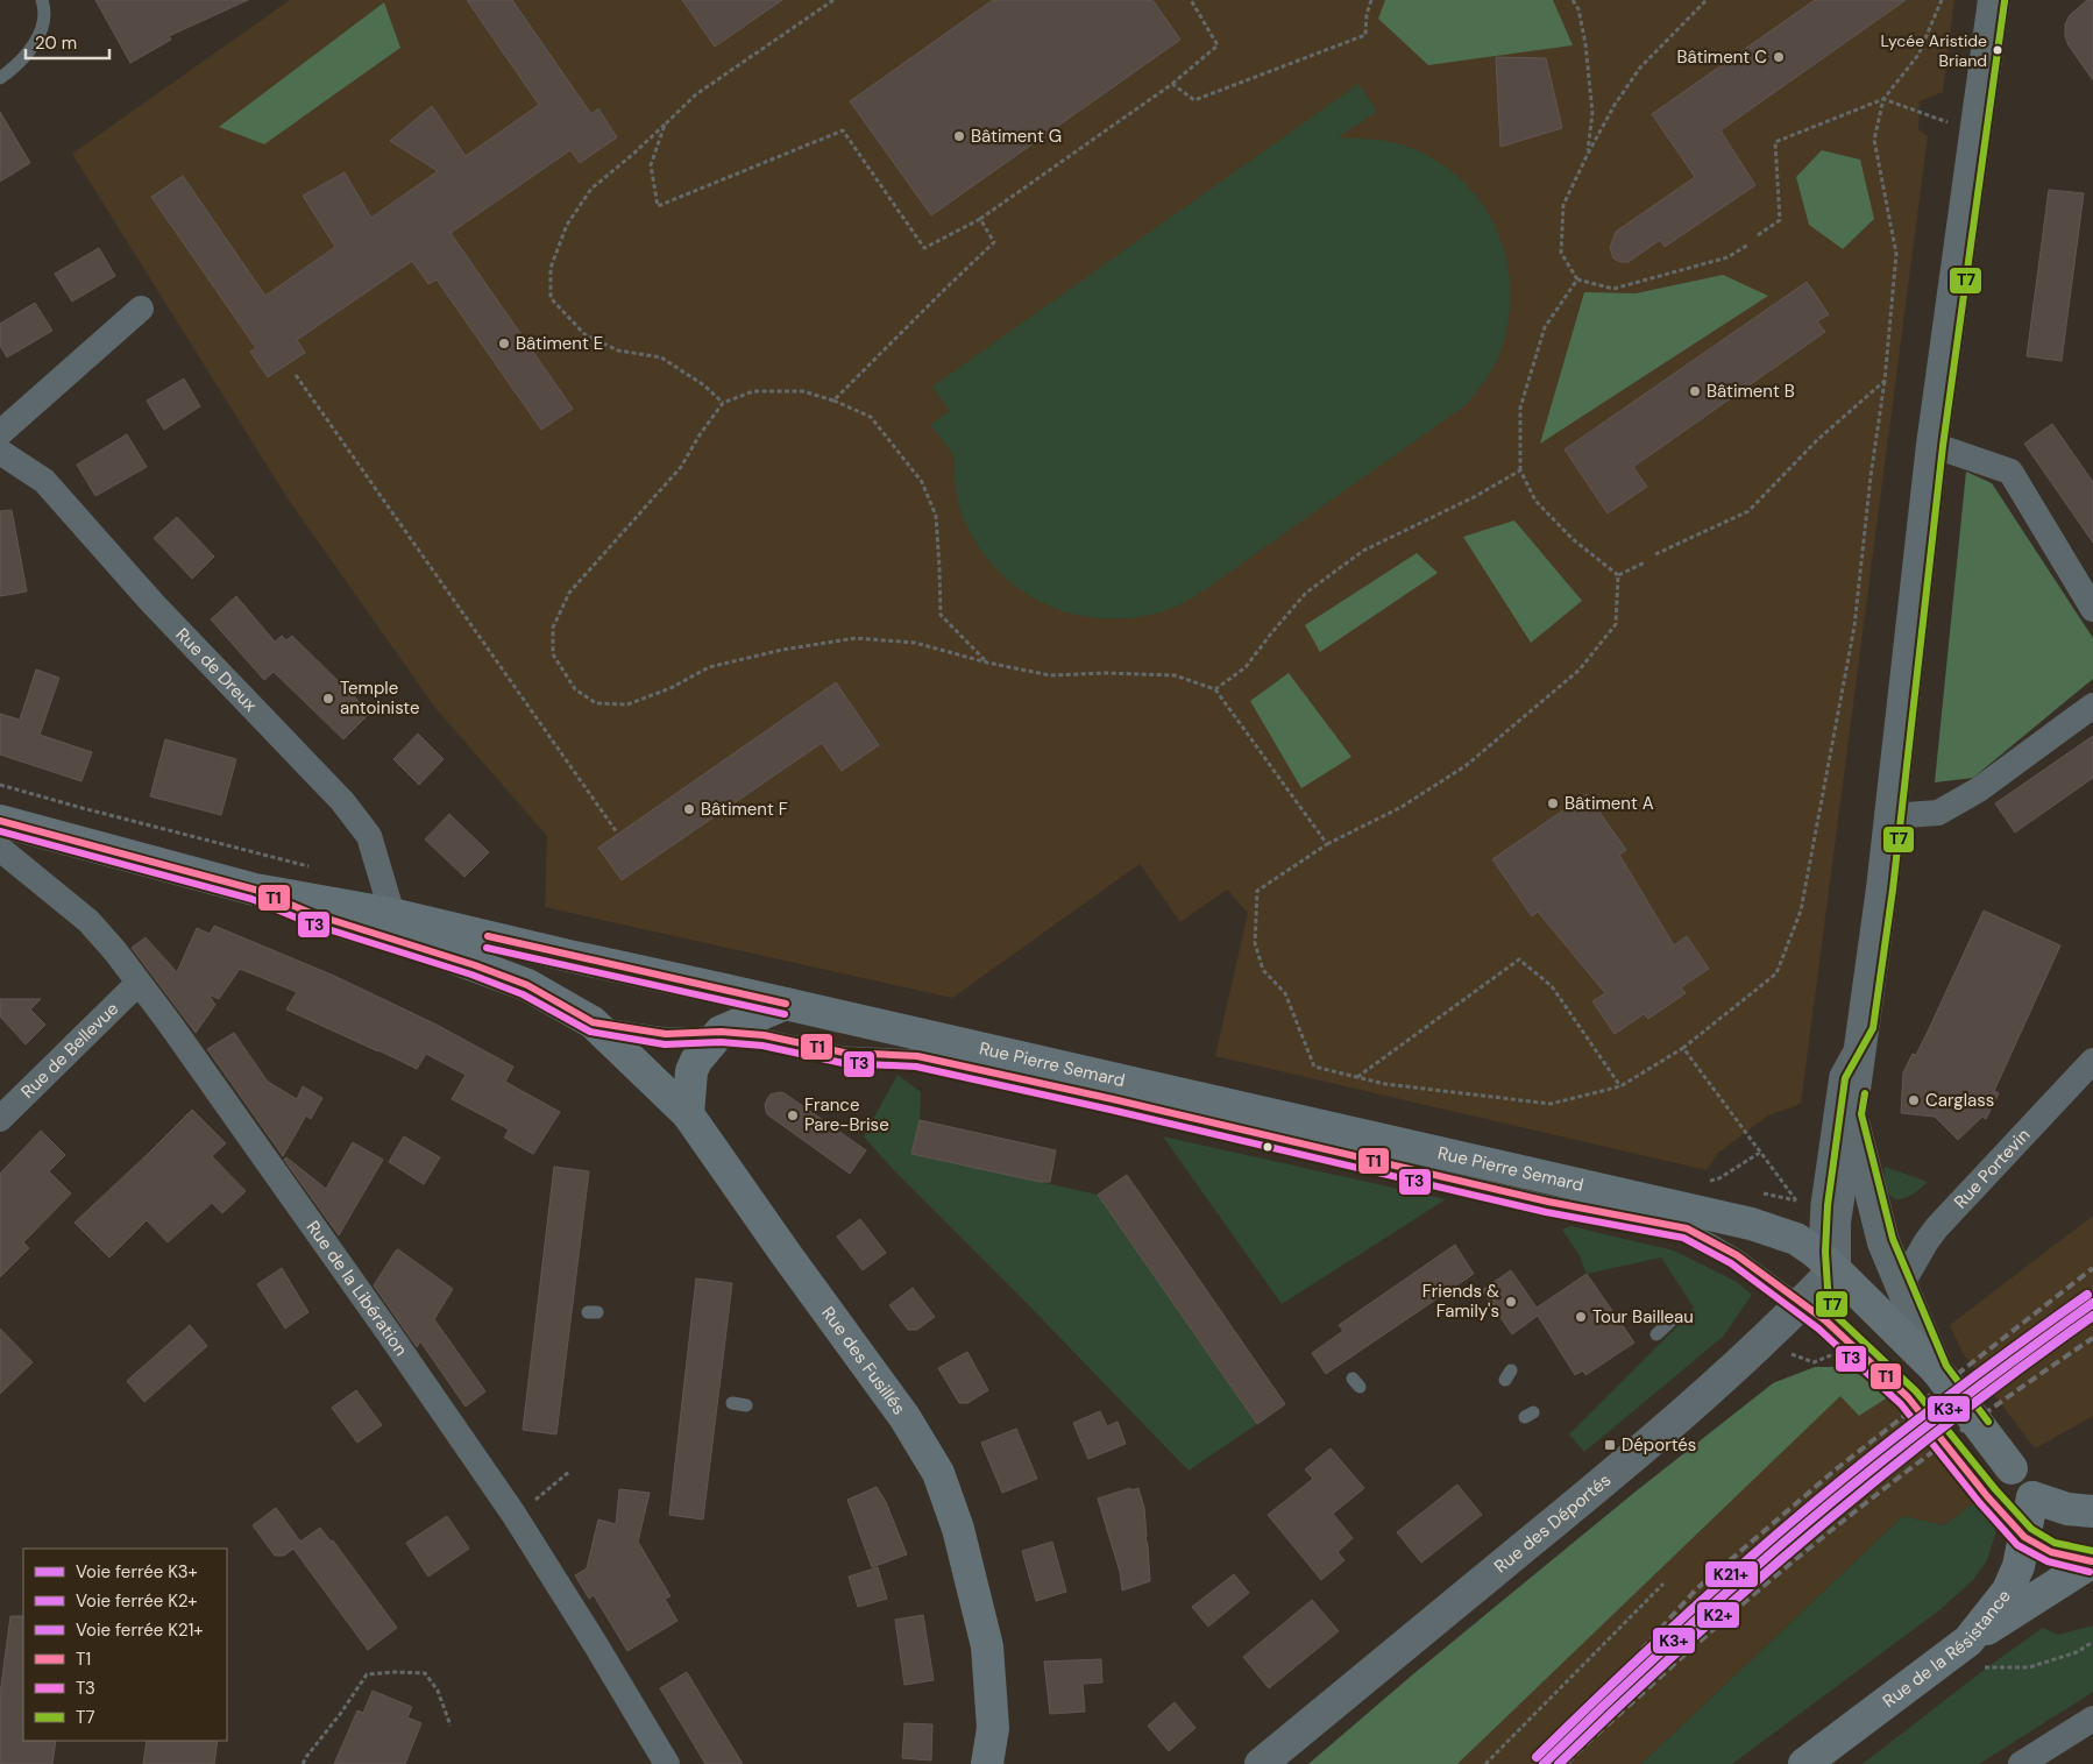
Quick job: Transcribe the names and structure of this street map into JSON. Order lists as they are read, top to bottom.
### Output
{
  "streets": {
    "main road": [
      "Rue Pierre Semard",
      "Rue des Fusillés",
      "Rue des Déportés",
      "Rue de la Résistance"
    ],
    "street": [
      "Rue de Dreux",
      "Rue de Bellevue",
      "Rue Portevin",
      "Rue de la Libération"
    ]
  },
  "crossings": [
    ["Rue de Dreux", "Rue Pierre Semard"],
    ["Rue de Bellevue", "Rue de la Libération"],
    ["Rue Pierre Semard", "Rue des Fusillés"],
    ["Rue Pierre Semard", "Rue des Déportés"]
  ],
  "places": {
    "other": [
      "Lycée Aristide Briand",
      "Bâtiment C",
      "Bâtiment G",
      "Bâtiment E",
      "Bâtiment B",
      "Temple antoiniste",
      "Bâtiment A",
      "Bâtiment F",
      "Carglass",
      "France Pare-Brise",
      "Friends & Family's",
      "Tour Bailleau"
    ],
    "transit": ["Déportés"]
  },
  "lines": [
    "transit line T7",
    "transit line T1",
    "transit line T3",
    "rail line K21+",
    "rail line K3+",
    "rail line K2+"
  ],
  "legend": [
    "Voie ferrée K3+",
    "Voie ferrée K2+",
    "Voie ferrée K21+",
    "T1",
    "T3",
    "T7"
  ],
  "scale_bar": "20 m"
}
